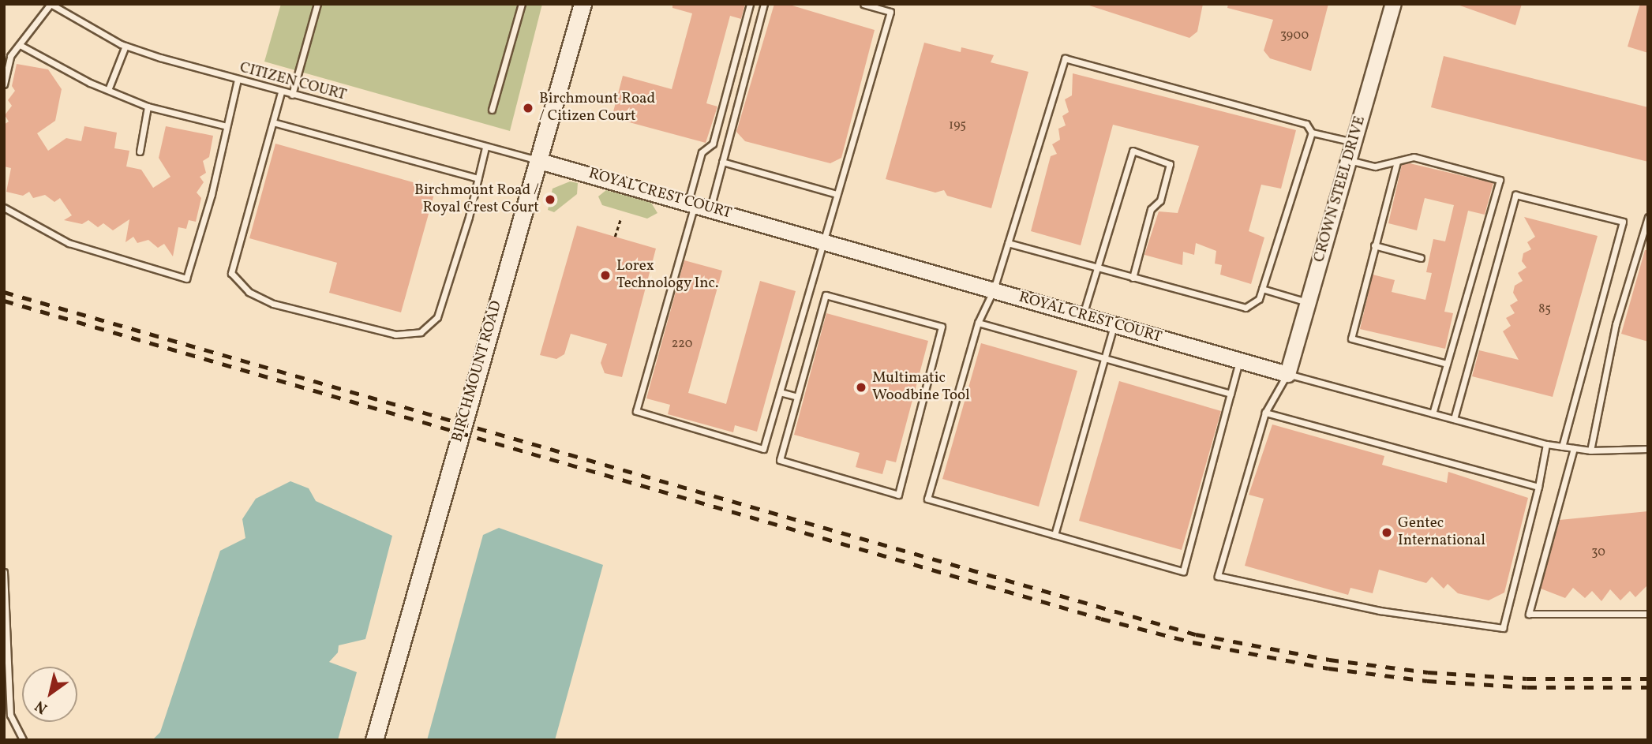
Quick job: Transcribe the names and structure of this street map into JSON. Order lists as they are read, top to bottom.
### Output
{
  "streets": {
    "main road": ["BIRCHMOUNT ROAD"],
    "street": ["CROWN STEEL DRIVE", "ROYAL CREST COURT"],
    "lane": ["CITIZEN COURT"]
  },
  "crossings": [
    ["CITIZEN COURT", "ROYAL CREST COURT"],
    ["CITIZEN COURT", "BIRCHMOUNT ROAD"],
    ["CROWN STEEL DRIVE", "ROYAL CREST COURT"],
    ["ROYAL CREST COURT", "BIRCHMOUNT ROAD"]
  ],
  "places": [
    "Birchmount Road / Citizen Court",
    "Birchmount Road / Royal Crest Court",
    "Lorex Technology Inc.",
    "Multimatic Woodbine Tool",
    "Gentec International"
  ],
  "house_numbers": [
    "3900",
    "195",
    "85",
    "220",
    "30"
  ],
  "north": "bottom left"
}
